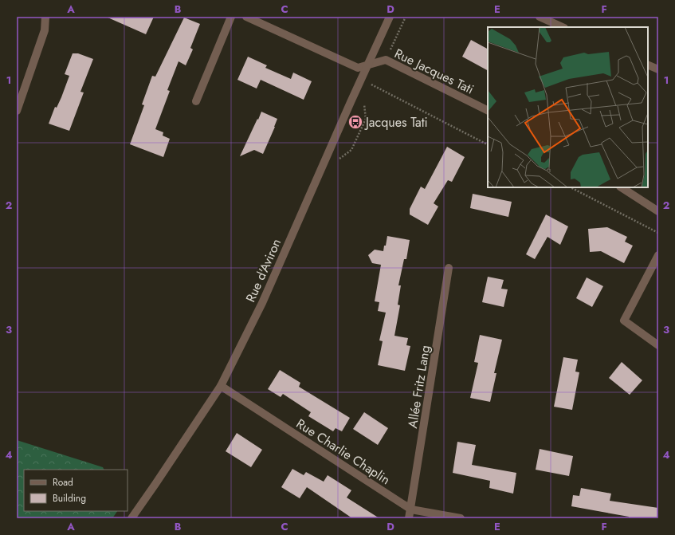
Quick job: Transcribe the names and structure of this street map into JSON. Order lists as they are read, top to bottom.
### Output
{
  "streets": {
    "street": [
      "Rue Jacques Tati",
      "Rue d'Aviron",
      "Allée Fritz Lang",
      "Rue Charlie Chaplin"
    ]
  },
  "crossings": [
    ["Rue Jacques Tati", "Rue d'Aviron"],
    ["Rue d'Aviron", "Rue Charlie Chaplin"],
    ["Allée Fritz Lang", "Rue Charlie Chaplin"]
  ],
  "places": {
    "bus stop": ["Jacques Tati"]
  },
  "legend": ["Road", "Building"],
  "grid": {
    "columns": [
      "A",
      "B",
      "C",
      "D",
      "E",
      "F"
    ],
    "rows": [
      "1",
      "2",
      "3",
      "4"
    ]
  }
}
